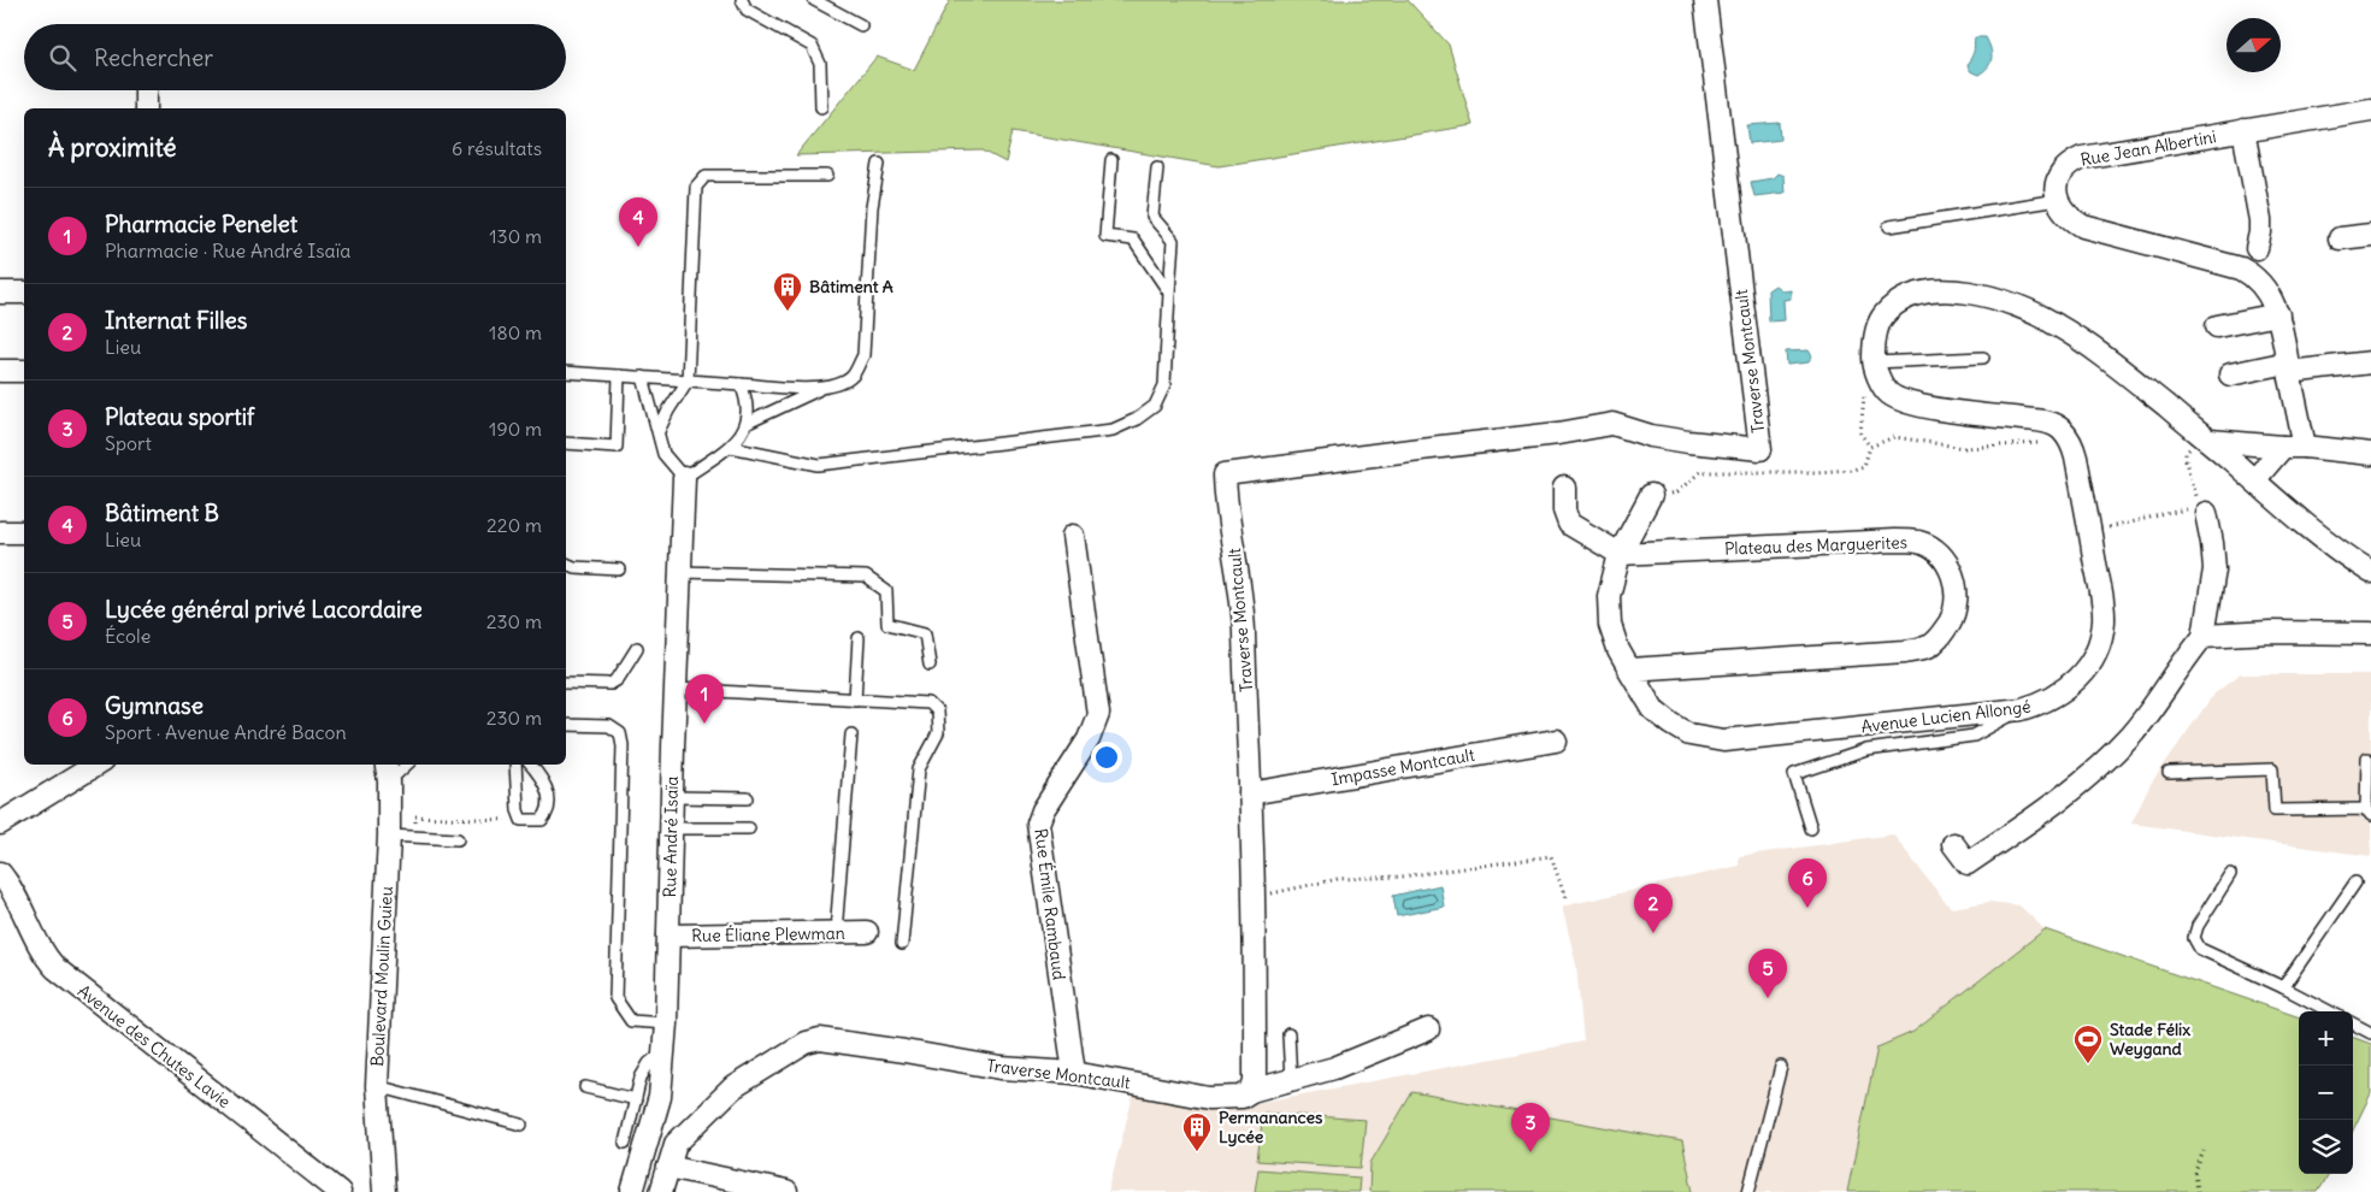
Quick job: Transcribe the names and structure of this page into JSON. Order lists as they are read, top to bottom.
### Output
{
  "streets": {
    "street": [
      "Rue Jean Albertini",
      "Traverse Montcault",
      "Plateau des Marguerites",
      "Avenue Lucien Allongé",
      "Impasse Montcault",
      "Rue André Isaïa",
      "Rue Émile Rambaud",
      "Rue Éliane Plewman",
      "Boulevard Moulin Guieu",
      "Avenue des Chutes Lavie"
    ]
  },
  "crossings": [
    ["Traverse Montcault", "Impasse Montcault"],
    ["Traverse Montcault", "Rue Émile Rambaud"],
    ["Plateau des Marguerites", "Avenue Lucien Allongé"],
    ["Rue André Isaïa", "Rue Éliane Plewman"]
  ],
  "places": {
    "building": ["Bâtiment A", "Permanances Lycée"],
    "sports": ["Stade Félix Weygand"]
  },
  "north": "right",
  "page": {
    "search": "Rechercher",
    "heading": ["À proximité", "6 résultats"],
    "list": [
      {
        "mark": "1",
        "name": "Pharmacie Penelet",
        "note": "Pharmacie · Rue André Isaïa",
        "value": "130 m"
      },
      {
        "mark": "2",
        "name": "Internat Filles",
        "note": "Lieu",
        "value": "180 m"
      },
      {
        "mark": "3",
        "name": "Plateau sportif",
        "note": "Sport",
        "value": "190 m"
      },
      {
        "mark": "4",
        "name": "Bâtiment B",
        "note": "Lieu",
        "value": "220 m"
      },
      {
        "mark": "5",
        "name": "Lycée général privé Lacordaire",
        "note": "École",
        "value": "230 m"
      },
      {
        "mark": "6",
        "name": "Gymnase",
        "note": "Sport · Avenue André Bacon",
        "value": "230 m"
      }
    ],
    "pins": [
      "4",
      "1",
      "6",
      "2",
      "5",
      "3"
    ],
    "map_buttons": ["+", "−"]
  }
}
